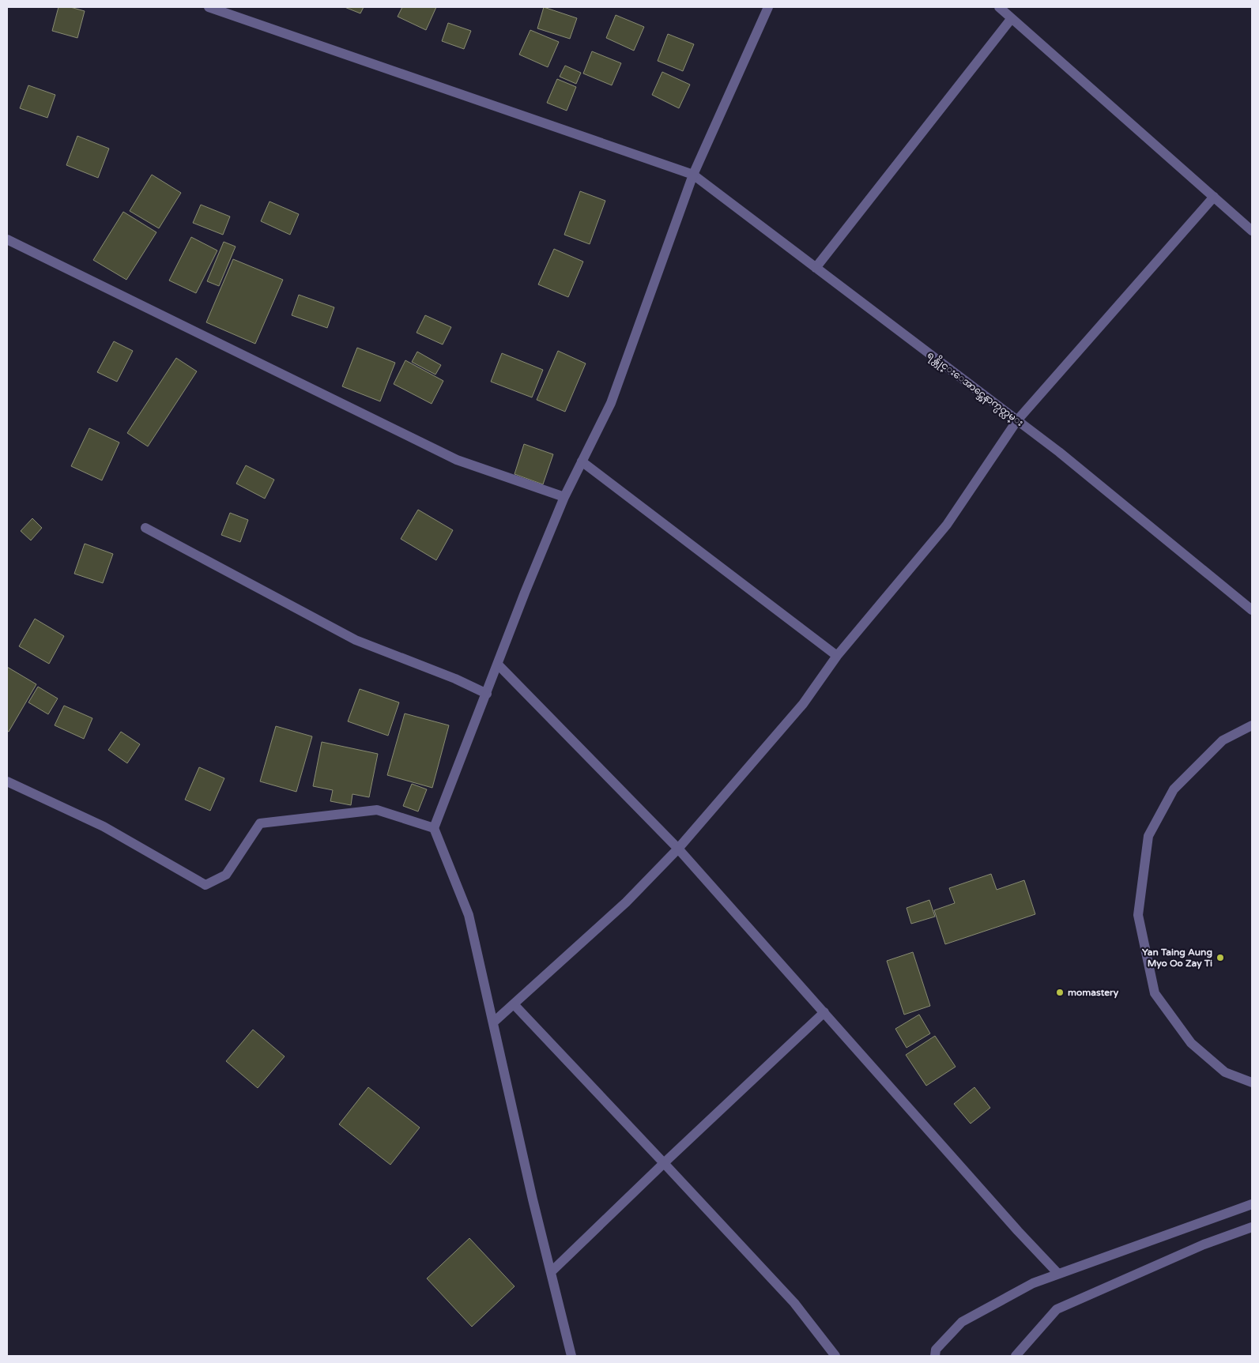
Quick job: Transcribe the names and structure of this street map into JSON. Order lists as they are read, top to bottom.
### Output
{
  "streets": {
    "street": ["ရန္တိုင္းေအာင္အေနာက္ပတ္လမ္း"]
  },
  "places": ["Yan Taing Aung Myo Oo Zay Ti", "momastery"]
}
